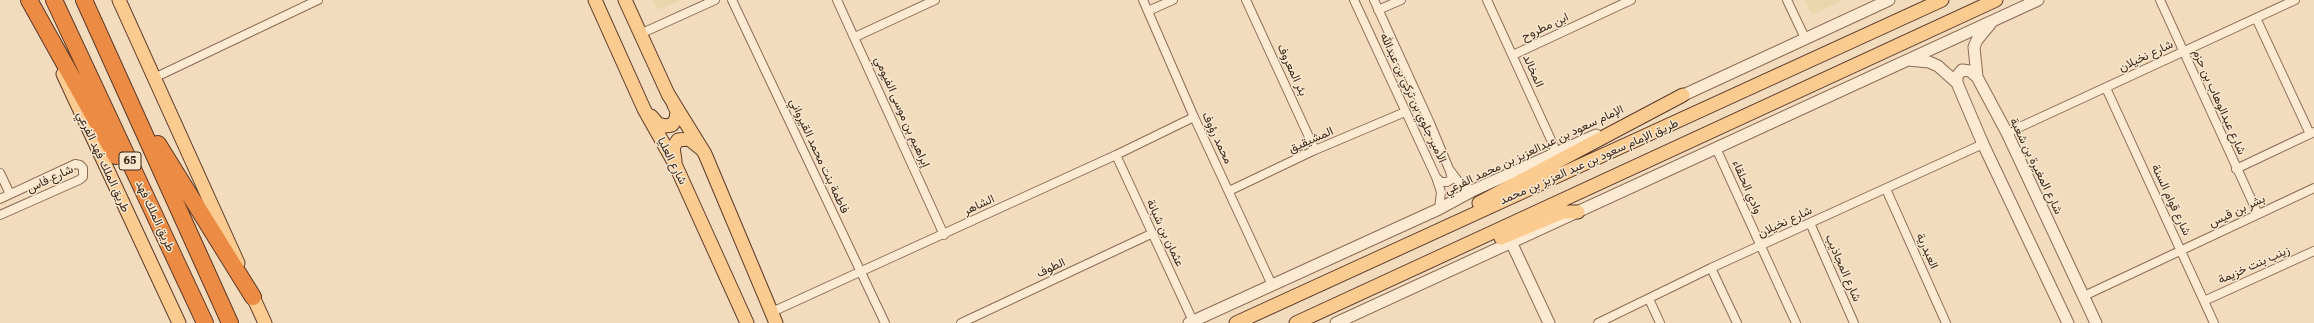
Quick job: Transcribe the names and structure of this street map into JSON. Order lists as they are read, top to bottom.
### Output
{
  "streets": {
    "highway": ["65", "طريق الملك فهد"],
    "main road": ["شارع العليا", "طريق الملك فهد الفرعي", "طريق الإمام سعود بن عبد العزيز بن محمد"],
    "street": [
      "ابن مطروح",
      "شارع نخيلان",
      "بئر المعروف",
      "المخالد",
      "الأمير جلوي بن تركي بن عبدالله",
      "شارع عبدالوهاب بن حزم",
      "إبراهيم بن موسى الفيومي",
      "محمد رؤوف",
      "المشيقيق",
      "الإمام سعود بن عبدالعزيز بن محمد الفرعي",
      "فاطمة بنت محمد القيرواني",
      "شارع المغيرة بن شعبة",
      "شارع فاس",
      "وادي الحلقاء",
      "شارع قوام السنة",
      "الشاهر",
      "بشر بن قيس",
      "عثمان بن شبانة",
      "العبدرية",
      "زينب بنت خزيمة",
      "الطوف",
      "شارع المجاذيب"
    ]
  },
  "crossings": [
    ["ابن مطروح", "المخالد"],
    ["شارع نخيلان", "شارع عبدالوهاب بن حزم"],
    ["شارع نخيلان", "شارع المغيرة بن شعبة"],
    ["شارع نخيلان", "وادي الحلقاء"],
    ["شارع نخيلان", "شارع قوام السنة"],
    ["شارع نخيلان", "العبدرية"],
    ["شارع نخيلان", "شارع المجاذيب"],
    ["بئر المعروف", "المشيقيق"],
    ["المخالد", "الإمام سعود بن عبدالعزيز بن محمد الفرعي"],
    ["الأمير جلوي بن تركي بن عبدالله", "المشيقيق"],
    ["الأمير جلوي بن تركي بن عبدالله", "الإمام سعود بن عبدالعزيز بن محمد الفرعي"],
    ["شارع عبدالوهاب بن حزم", "بشر بن قيس"],
    ["إبراهيم بن موسى الفيومي", "الشاهر"],
    ["محمد رؤوف", "المشيقيق"],
    ["محمد رؤوف", "الإمام سعود بن عبدالعزيز بن محمد الفرعي"],
    ["محمد رؤوف", "الشاهر"],
    ["الإمام سعود بن عبدالعزيز بن محمد الفرعي", "عثمان بن شبانة"],
    ["فاطمة بنت محمد القيرواني", "الشاهر"],
    ["شارع المغيرة بن شعبة", "بشر بن قيس"],
    ["شارع قوام السنة", "بشر بن قيس"],
    ["شارع قوام السنة", "زينب بنت خزيمة"],
    ["الشاهر", "عثمان بن شبانة"],
    ["عثمان بن شبانة", "الطوف"]
  ]
}
